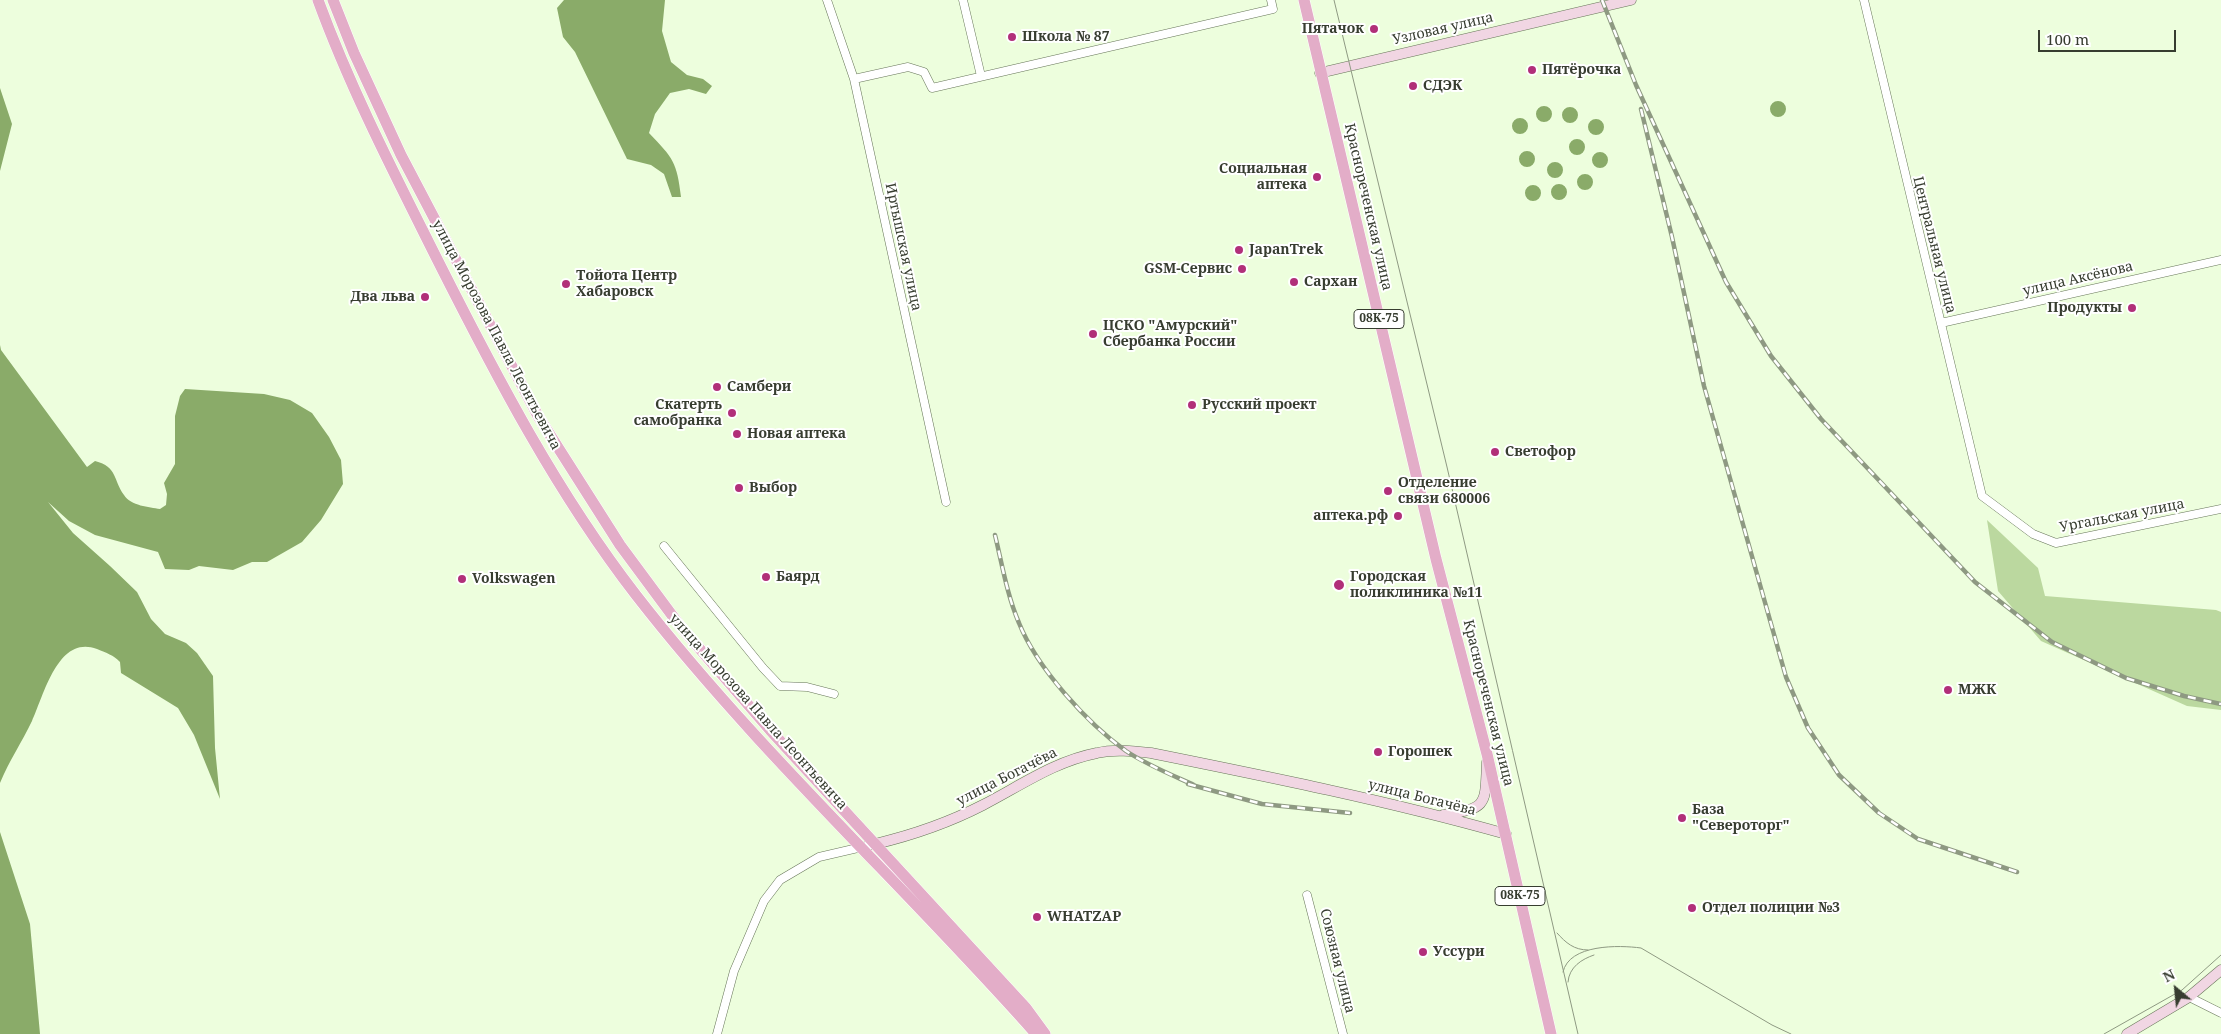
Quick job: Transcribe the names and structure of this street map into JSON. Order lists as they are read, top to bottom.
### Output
{
  "streets": {
    "main road": ["Краснореченская улица", "08К-75", "улица Морозова Павла Леонтьевича"],
    "street": [
      "Узловая улица",
      "Центральная улица",
      "Иртышская улица",
      "улица Аксёнова",
      "Ургальская улица",
      "улица Богачёва",
      "Союзная улица"
    ]
  },
  "crossings": [
    ["Узловая улица", "Краснореченская улица"],
    ["Краснореченская улица", "улица Богачёва"],
    ["Центральная улица", "улица Аксёнова"],
    ["Центральная улица", "Ургальская улица"],
    ["улица Морозова Павла Леонтьевича", "улица Богачёва"]
  ],
  "places": [
    "Пятачок",
    "Школа № 87",
    "Пятёрочка",
    "СДЭК",
    "Социальная аптека",
    "JapanTrek",
    "GSM-Сервис",
    "Сархан",
    "Тойота Центр Хабаровск",
    "Два льва",
    "Продукты",
    "ЦСКО \"Амурский\" Сбербанка России",
    "Самбери",
    "Русский проект",
    "Скатерть самобранка",
    "Новая аптека",
    "Светофор",
    "Выбор",
    "Отделение связи 680006",
    "аптека.рф",
    "Баярд",
    "Volkswagen",
    "Городская поликлиника №11",
    "МЖК",
    "Горошек",
    "База \"Североторг\"",
    "Отдел полиции №3",
    "WHATZAP",
    "Уссури"
  ],
  "scale_bar": "100 m",
  "north": "top left"
}
